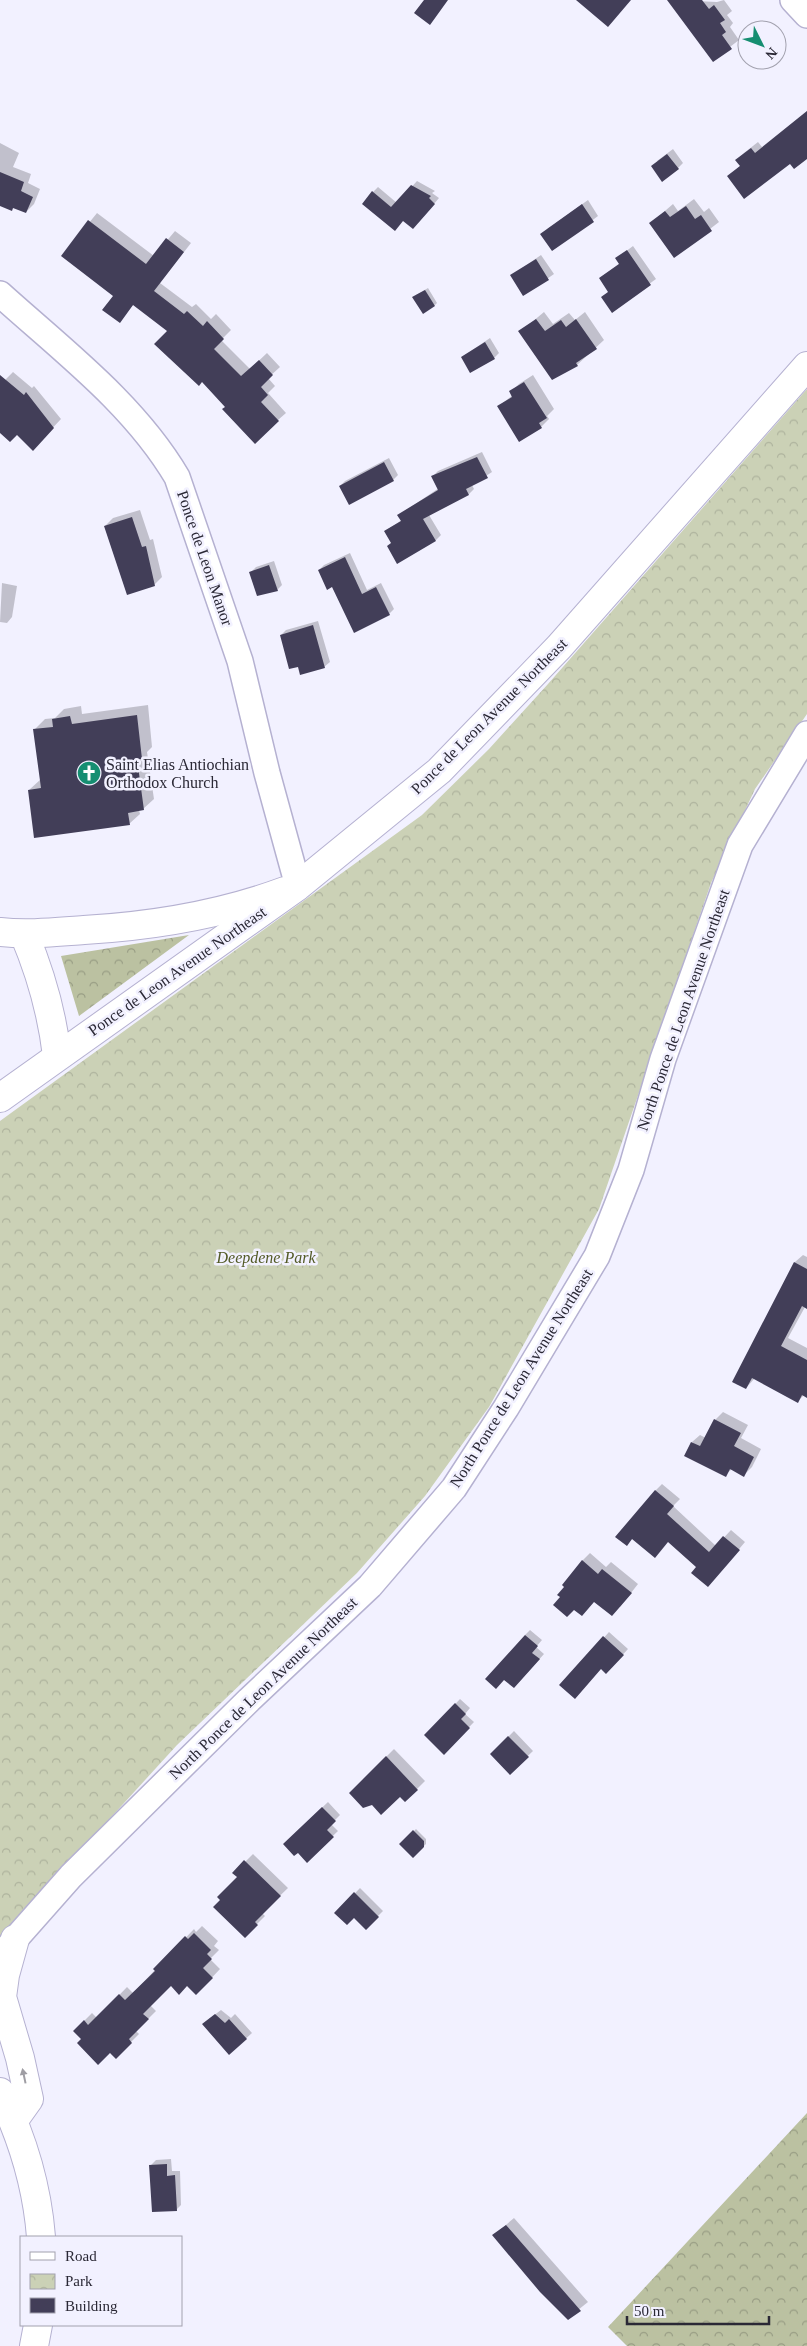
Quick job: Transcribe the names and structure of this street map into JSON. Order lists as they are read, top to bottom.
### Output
{
  "streets": {
    "main road": ["Ponce de Leon Avenue Northeast"],
    "street": ["Ponce de Leon Manor", "North Ponce de Leon Avenue Northeast"]
  },
  "crossings": [
    ["Ponce de Leon Manor", "Ponce de Leon Avenue Northeast"]
  ],
  "parks": ["Deepdene Park"],
  "places": {
    "church": ["Saint Elias Antiochian Orthodox Church"]
  },
  "legend": ["Road", "Park", "Building"],
  "scale_bar": "50 m",
  "north": "bottom right"
}
